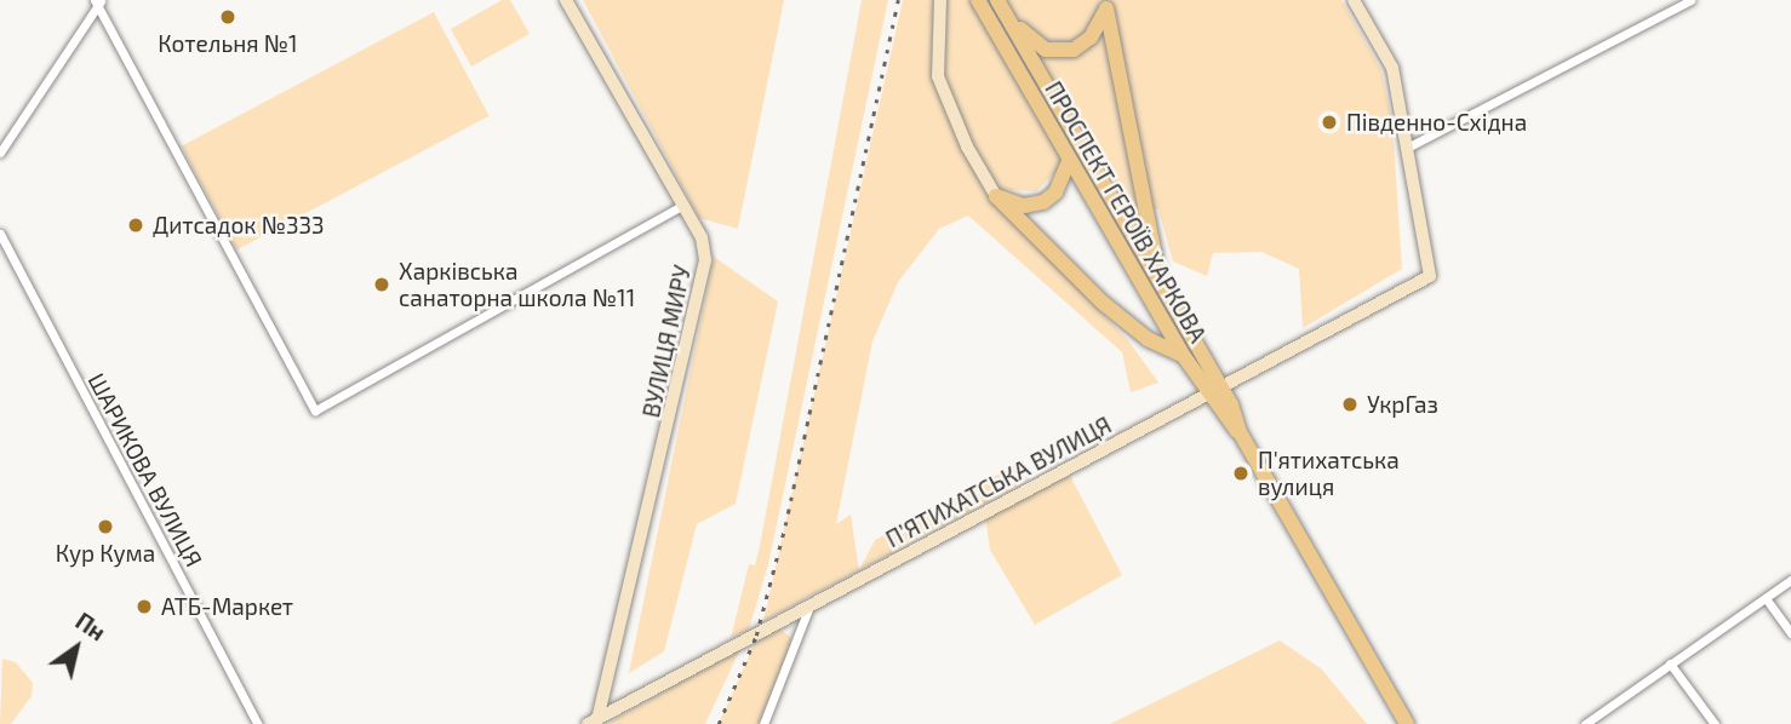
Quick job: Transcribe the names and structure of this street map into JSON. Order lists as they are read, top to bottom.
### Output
{
  "streets": {
    "main road": ["ПРОСПЕКТ ГЕРОЇВ ХАРКОВА"],
    "street": ["ВУЛИЦЯ МИРУ", "ШАРИКОВА ВУЛИЦЯ", "П’ЯТИХАТСЬКА ВУЛИЦЯ"]
  },
  "crossings": [
    ["ПРОСПЕКТ ГЕРОЇВ ХАРКОВА", "П’ЯТИХАТСЬКА ВУЛИЦЯ"],
    ["ВУЛИЦЯ МИРУ", "П’ЯТИХАТСЬКА ВУЛИЦЯ"]
  ],
  "places": [
    "Котельня №1",
    "Південно-Східна",
    "Дитсадок №333",
    "Харківська санаторна школа №11",
    "УкрГаз",
    "П'ятихатська вулиця",
    "Кур Кума",
    "АТБ-Маркет"
  ],
  "north": "top right"
}
